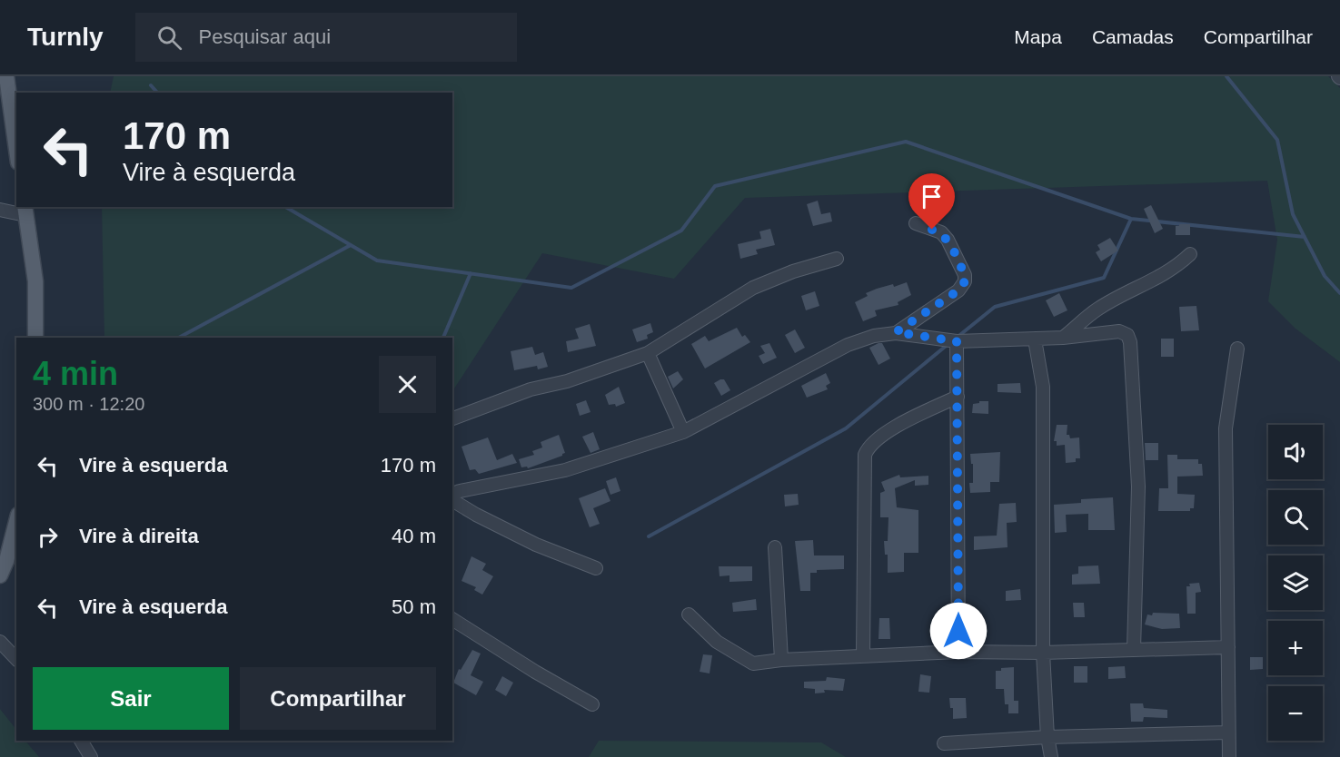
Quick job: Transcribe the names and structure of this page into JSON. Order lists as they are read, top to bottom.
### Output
{
  "page": {
    "header": "Turnly",
    "search": "Pesquisar aqui",
    "nav": ["Mapa", "Camadas", "Compartilhar"],
    "turn": ["170 m", "Vire à esquerda"],
    "heading": ["4 min", "300 m · 12:20"],
    "map_buttons": ["+", "−"],
    "list": [
      {
        "name": "Vire à esquerda",
        "value": "170 m"
      },
      {
        "name": "Vire à direita",
        "value": "40 m"
      },
      {
        "name": "Vire à esquerda",
        "value": "50 m"
      }
    ],
    "buttons": ["Sair", "Compartilhar"]
  }
}
